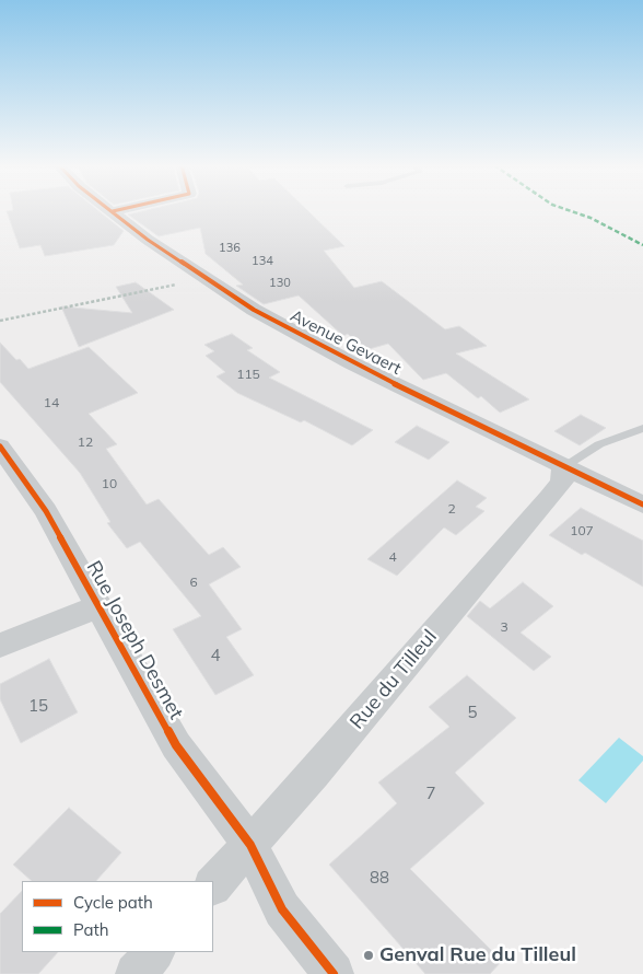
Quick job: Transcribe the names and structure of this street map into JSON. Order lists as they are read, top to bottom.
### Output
{
  "streets": {
    "street": ["Avenue Gevaert", "Rue Joseph Desmet", "Rue du Tilleul"]
  },
  "crossings": [
    ["Avenue Gevaert", "Rue du Tilleul"],
    ["Rue Joseph Desmet", "Rue du Tilleul"]
  ],
  "places": ["Genval Rue du Tilleul"],
  "house_numbers": [
    "136",
    "134",
    "130",
    "115",
    "14",
    "12",
    "10",
    "2",
    "107",
    "4",
    "6",
    "3",
    "4",
    "15",
    "5",
    "7",
    "88"
  ],
  "legend": ["Cycle path", "Path"]
}
